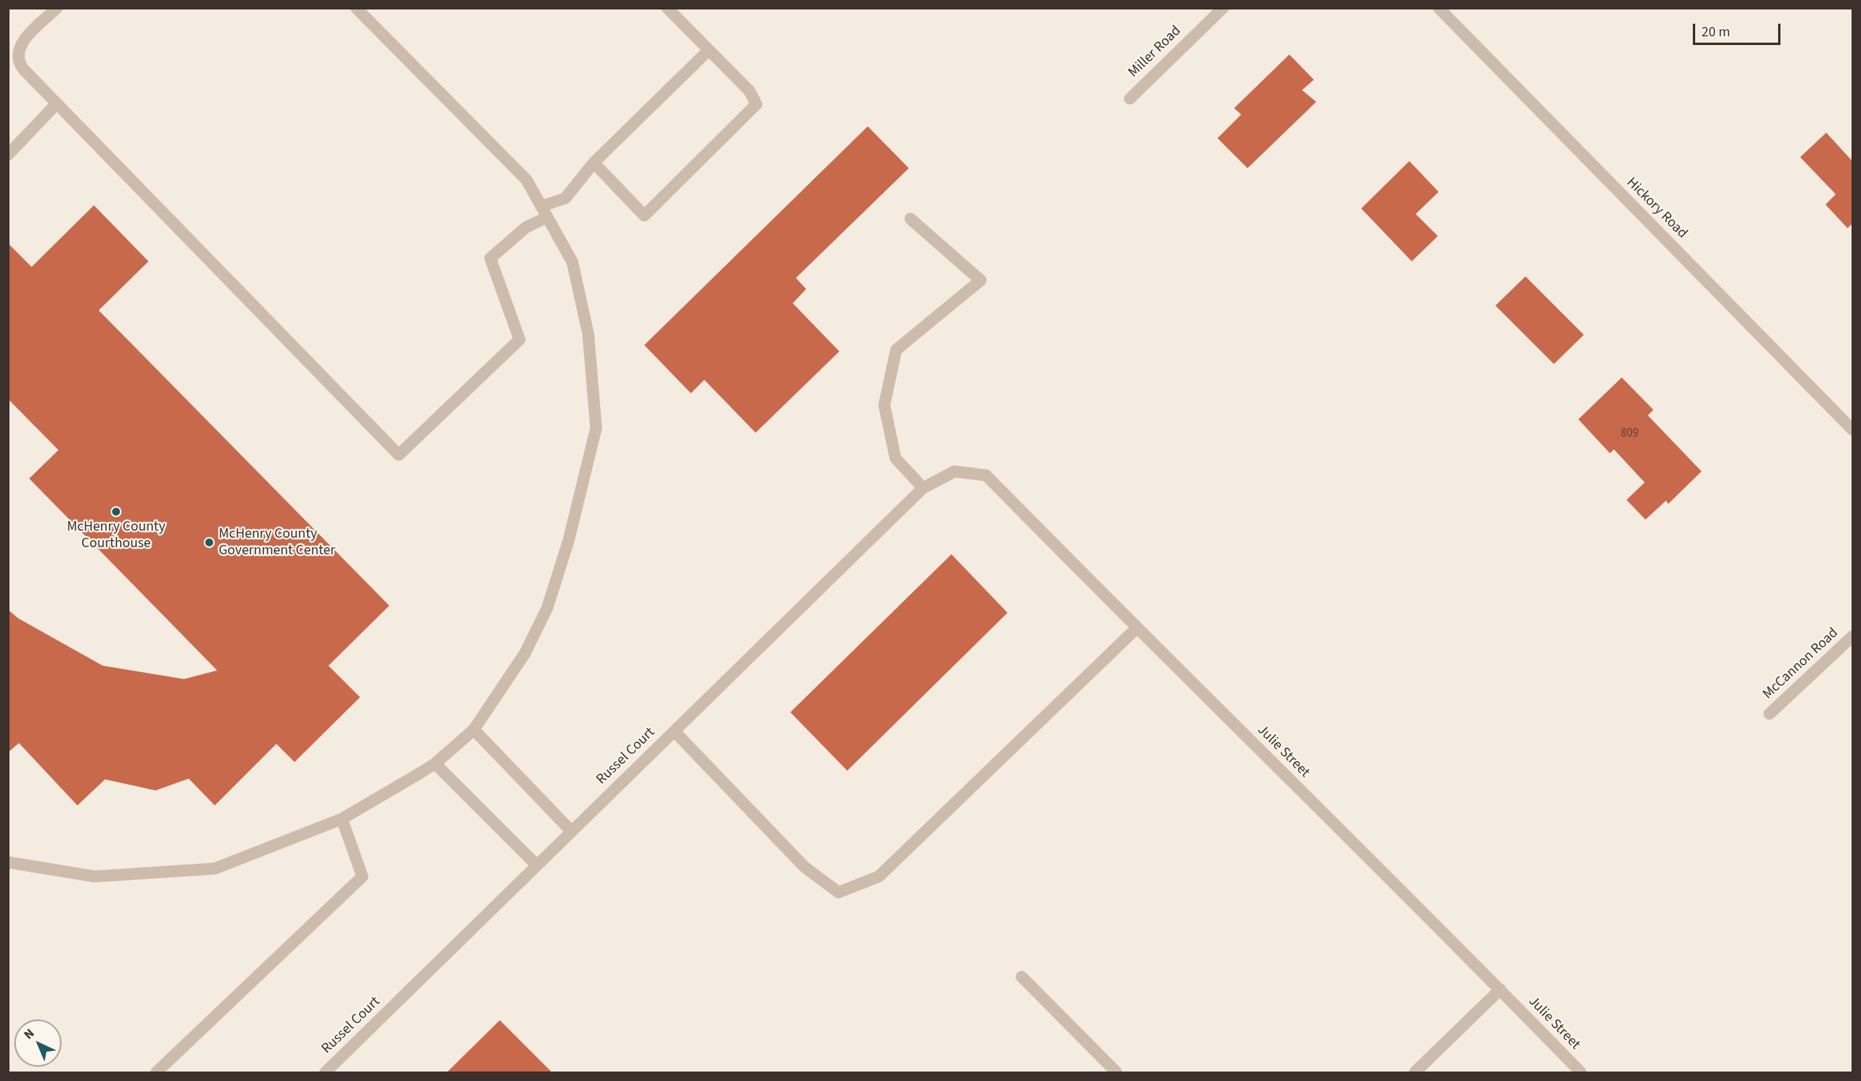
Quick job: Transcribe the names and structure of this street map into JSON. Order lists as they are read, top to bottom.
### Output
{
  "streets": {
    "street": [
      "Miller Road",
      "Hickory Road",
      "McCannon Road",
      "Julie Street",
      "Russel Court"
    ]
  },
  "crossings": [
    ["Julie Street", "Russel Court"]
  ],
  "places": ["McHenry County Courthouse", "McHenry County Government Center"],
  "house_numbers": ["809"],
  "scale_bar": "20 m",
  "north": "top left"
}
